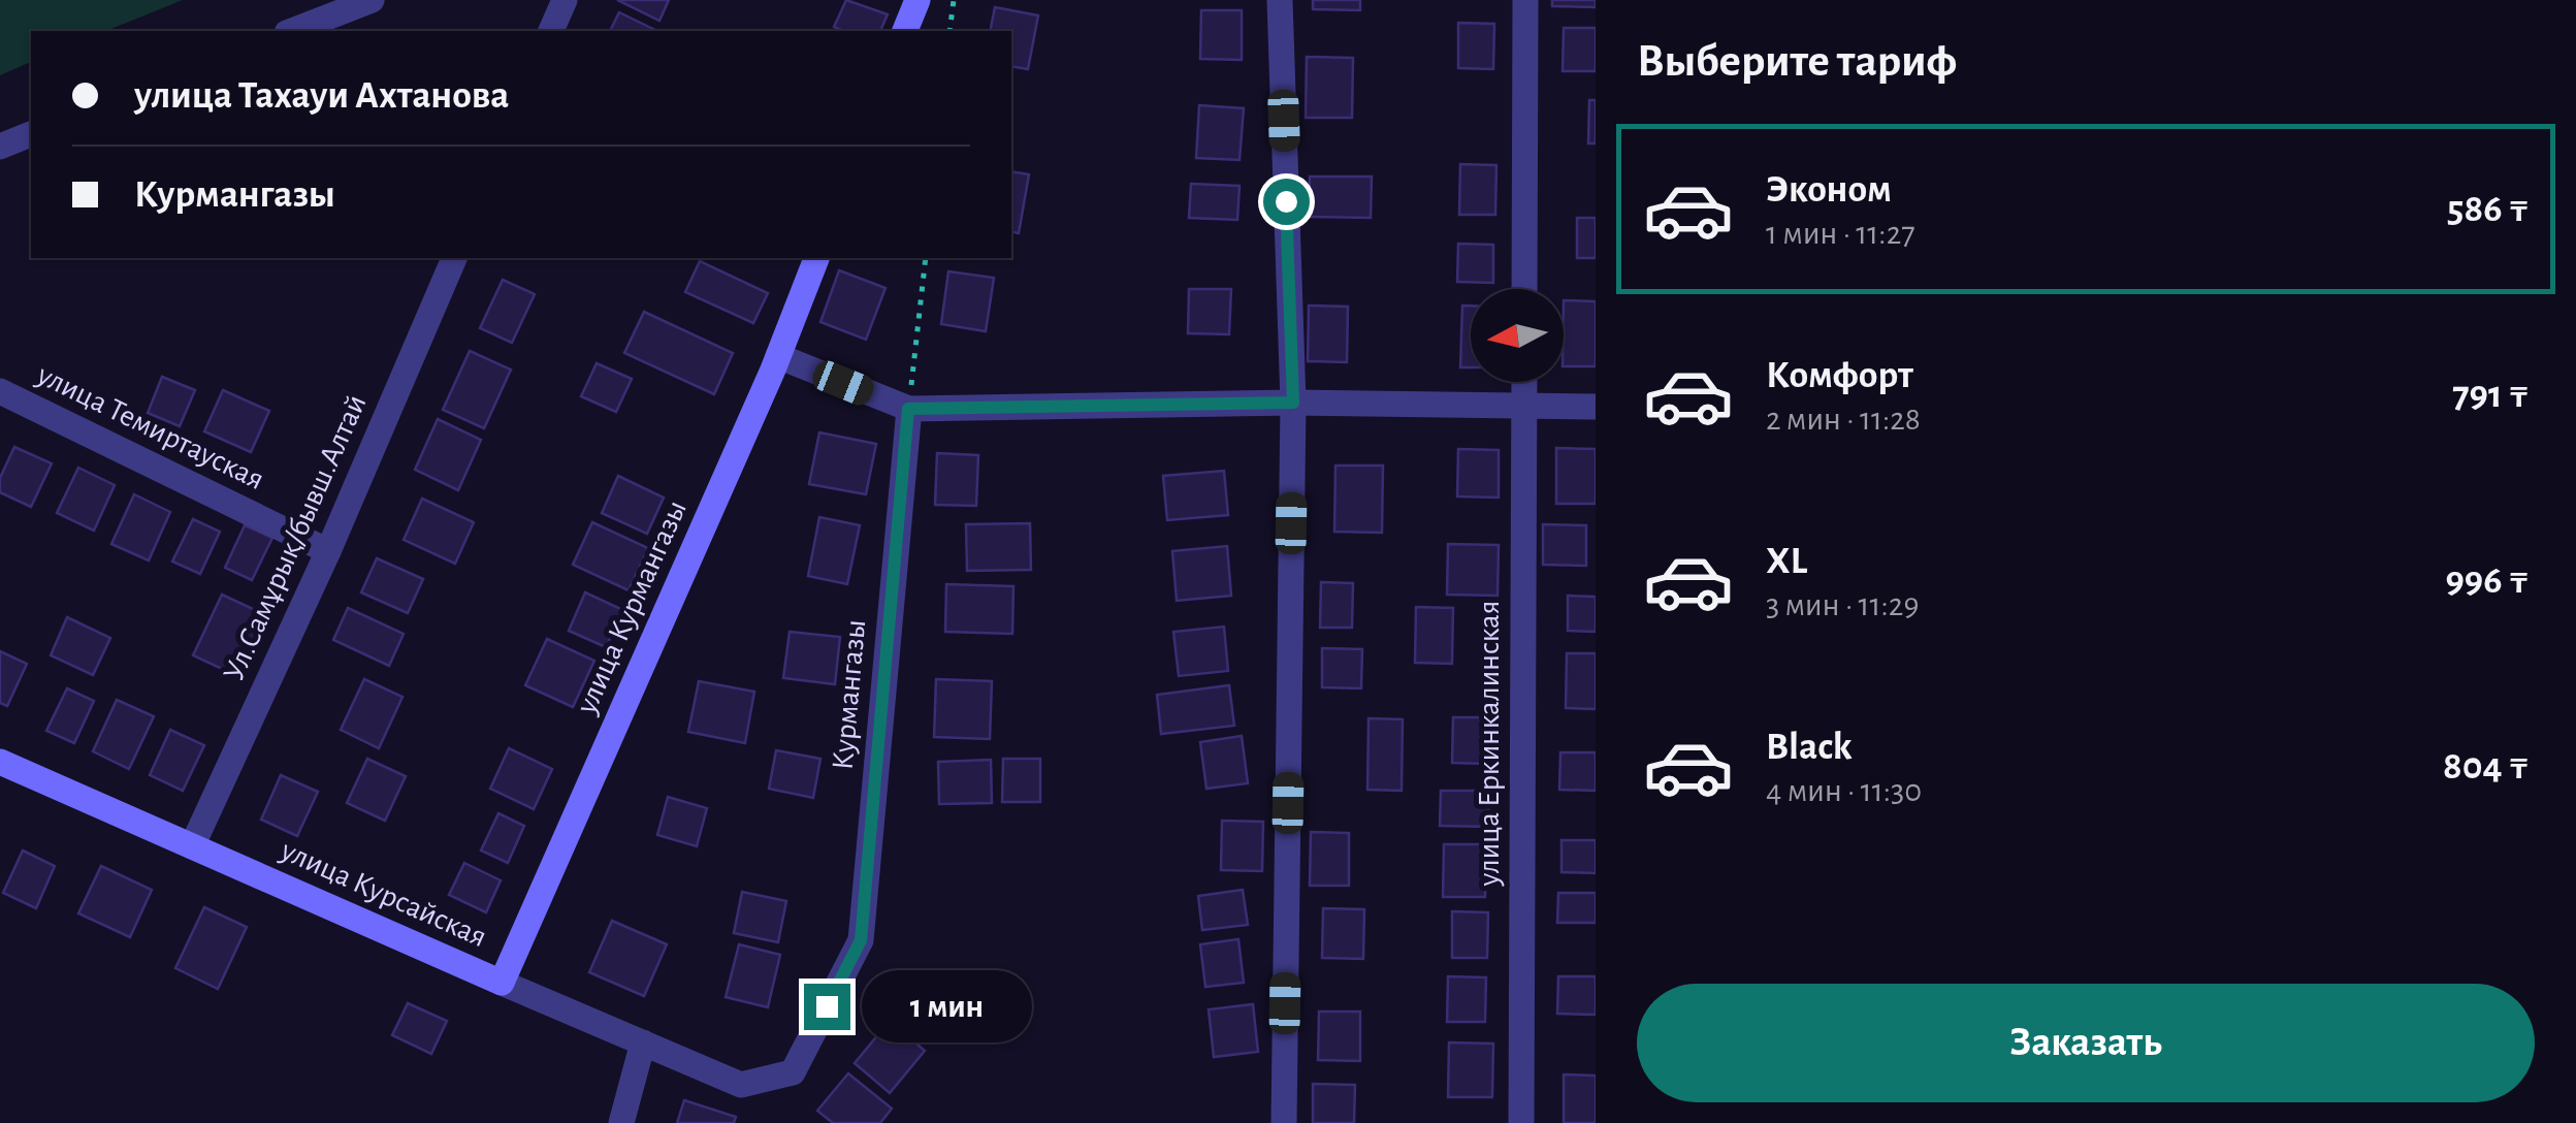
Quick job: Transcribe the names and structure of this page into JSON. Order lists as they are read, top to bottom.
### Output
{
  "streets": {
    "street": [
      "улица Темиртауская",
      "Ул.Самұрық/бывш.Алтай",
      "улица Курмангазы",
      "Курмангазы",
      "улица Еркинкалинская",
      "улица Курсайская"
    ]
  },
  "crossings": [
    ["улица Темиртауская", "Ул.Самұрық/бывш.Алтай"],
    ["Ул.Самұрық/бывш.Алтай", "улица Курсайская"],
    ["улица Курмангазы", "улица Курсайская"],
    ["Курмангазы", "улица Курсайская"]
  ],
  "north": "left",
  "page": {
    "heading": "Выберите тариф",
    "banner": ["улица Тахауи Ахтанова", "Курмангазы"],
    "list": [
      {
        "name": "Эконом",
        "note": "1 мин · 11:27",
        "value": "586 ₸"
      },
      {
        "name": "Комфорт",
        "note": "2 мин · 11:28",
        "value": "791 ₸"
      },
      {
        "name": "XL",
        "note": "3 мин · 11:29",
        "value": "996 ₸"
      },
      {
        "name": "Black",
        "note": "4 мин · 11:30",
        "value": "804 ₸"
      }
    ],
    "buttons": "Заказать",
    "bubble": "1 мин"
  }
}
